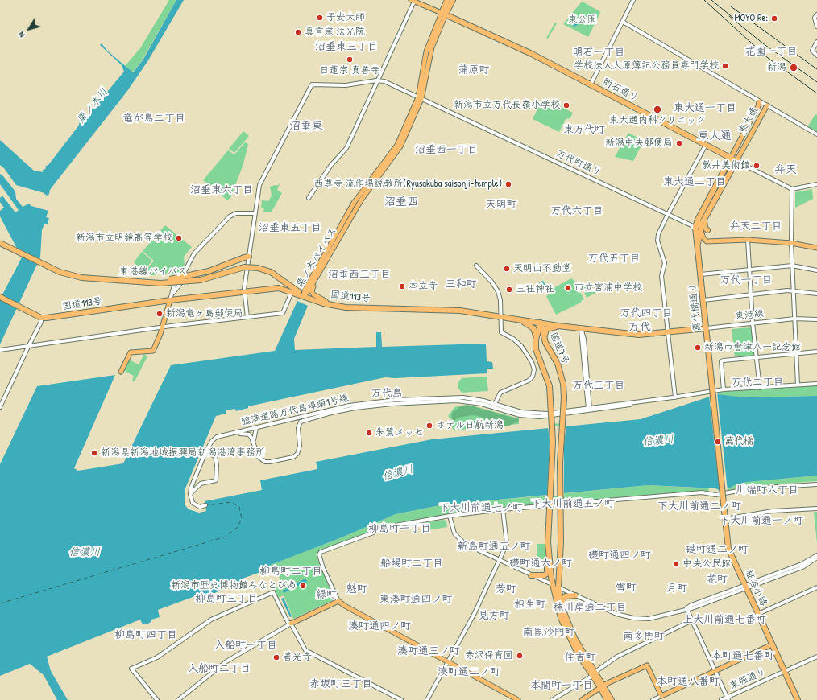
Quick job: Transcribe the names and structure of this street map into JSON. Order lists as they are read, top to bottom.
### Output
{
  "streets": {
    "highway": [
      "明石通り",
      "東大通",
      "栗ノ木バイパス",
      "東港線バイパス",
      "国道113号",
      "萬代橋通り",
      "国道7号",
      "柾谷小路"
    ],
    "street": [
      "万代町通り",
      "東港線",
      "臨港道路万代島埠頭1号線",
      "東堀通り"
    ]
  },
  "crossings": [
    ["明石通り", "東大通"],
    ["明石通り", "栗ノ木バイパス"],
    ["東大通", "万代町通り"],
    ["東大通", "萬代橋通り"],
    ["万代町通り", "栗ノ木バイパス"],
    ["万代町通り", "萬代橋通り"],
    ["栗ノ木バイパス", "東港線バイパス"],
    ["栗ノ木バイパス", "国道113号"],
    ["東港線バイパス", "国道113号"],
    ["国道113号", "萬代橋通り"],
    ["国道113号", "東港線"],
    ["国道113号", "国道7号"],
    ["萬代橋通り", "東港線"],
    ["萬代橋通り", "柾谷小路"],
    ["柾谷小路", "東堀通り"]
  ],
  "districts": [
    "沼垂東三丁目",
    "花園一丁目",
    "明石一丁目",
    "蒲原町",
    "東大通一丁目",
    "竜が島二丁目",
    "沼垂東",
    "東万代町",
    "東大通",
    "沼垂西一丁目",
    "弁天",
    "東大通二丁目",
    "沼垂東六丁目",
    "沼垂西",
    "天明町",
    "万代六丁目",
    "弁天二丁目",
    "沼垂東五丁目",
    "万代五丁目",
    "沼垂西三丁目",
    "万代一丁目",
    "三和町",
    "万代四丁目",
    "万代",
    "万代二丁目",
    "万代三丁目",
    "万代島",
    "川端町六丁目",
    "下大川前通五ノ町",
    "下大川前通二ノ町",
    "下大川前通七ノ町",
    "下大川前通一ノ町",
    "柳島町一丁目",
    "新島町通五ノ町",
    "礎町通二ノ町",
    "礎町通四ノ町",
    "船場町二丁目",
    "礎町通六ノ町",
    "柳島町二丁目",
    "花町",
    "雪町",
    "月町",
    "魁町",
    "芳町",
    "緑町",
    "柳島町三丁目",
    "東湊町通四ノ町",
    "相生町",
    "秣川岸通二丁目",
    "見方町",
    "上大川前通七番町",
    "湊町通四ノ町",
    "南毘沙門町",
    "柳島町四丁目",
    "南多門町",
    "入船町一丁目",
    "湊町通三ノ町",
    "本町通七番町",
    "住吉町",
    "入船町二丁目",
    "湊町通二ノ町",
    "本町通八番町",
    "赤坂町三丁目",
    "本間町一丁目"
  ],
  "water": ["栗ノ木川", "信濃川"],
  "parks": ["東公園"],
  "places": [
    "子安大師",
    "MOYO Re:",
    "真言宗 法光院",
    "日蓮宗 真善寺",
    "学校法人大原簿記公務員専門学校",
    "新潟",
    "新潟市立万代長嶺小学校",
    "東大通内科クリニック",
    "新潟中央郵便局",
    "敦井美術館",
    "西尊寺 流作場説教所(Ryusakuba saisonji-temple)",
    "新潟市立明鏡高等学校",
    "天明山不動堂",
    "本立寺",
    "市立宮浦中学校",
    "三社神社",
    "新潟竜ヶ島郵便局",
    "新潟市會津八一記念館",
    "ホテル日航新潟",
    "朱鷺メッセ",
    "萬代橋",
    "新潟県新潟地域振興局新潟港湾事務所",
    "中央公民館",
    "新潟市歴史博物館みなとぴあ",
    "赤沢保育園",
    "善光寺"
  ],
  "north": "bottom left"
}
